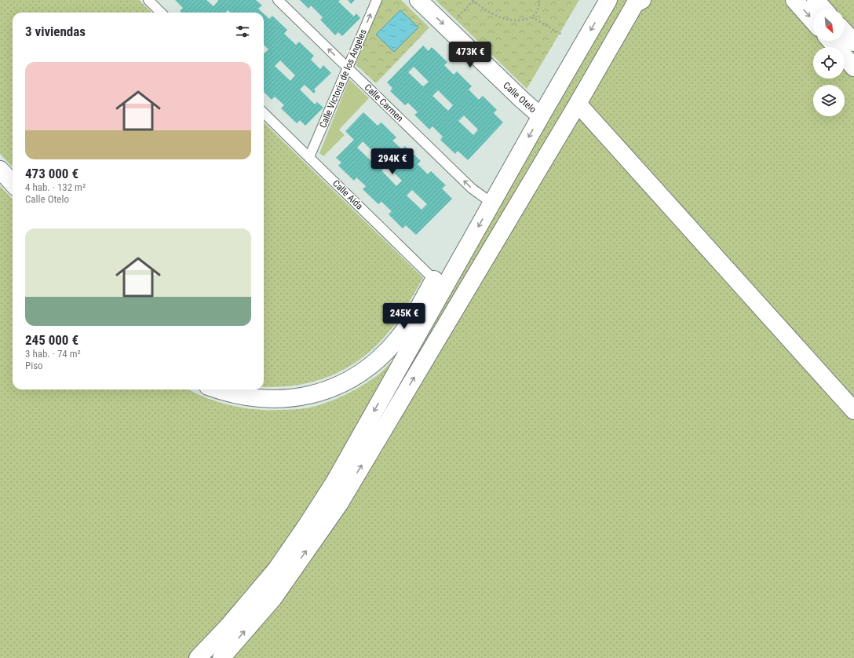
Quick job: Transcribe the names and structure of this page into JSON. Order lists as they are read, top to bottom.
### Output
{
  "streets": {
    "street": ["Calle Otelo"],
    "lane": ["Calle Victoria de los Ángeles", "Calle Carmen", "Calle Aida"]
  },
  "crossings": [
    ["Calle Victoria de los Ángeles", "Calle Carmen"],
    ["Calle Victoria de los Ángeles", "Calle Aida"]
  ],
  "one_way": ["Calle Victoria de los Ángeles", "Calle Otelo", "Calle Carmen"],
  "north": "bottom right",
  "page": {
    "heading": "3 viviendas",
    "price": ["473K €", "294K €", "245K €"],
    "list": [
      {
        "name": "473 000 €",
        "note": "4 hab. · 132 m² · Calle Otelo"
      },
      {
        "name": "245 000 €",
        "note": "3 hab. · 74 m² · Piso"
      }
    ]
  }
}
